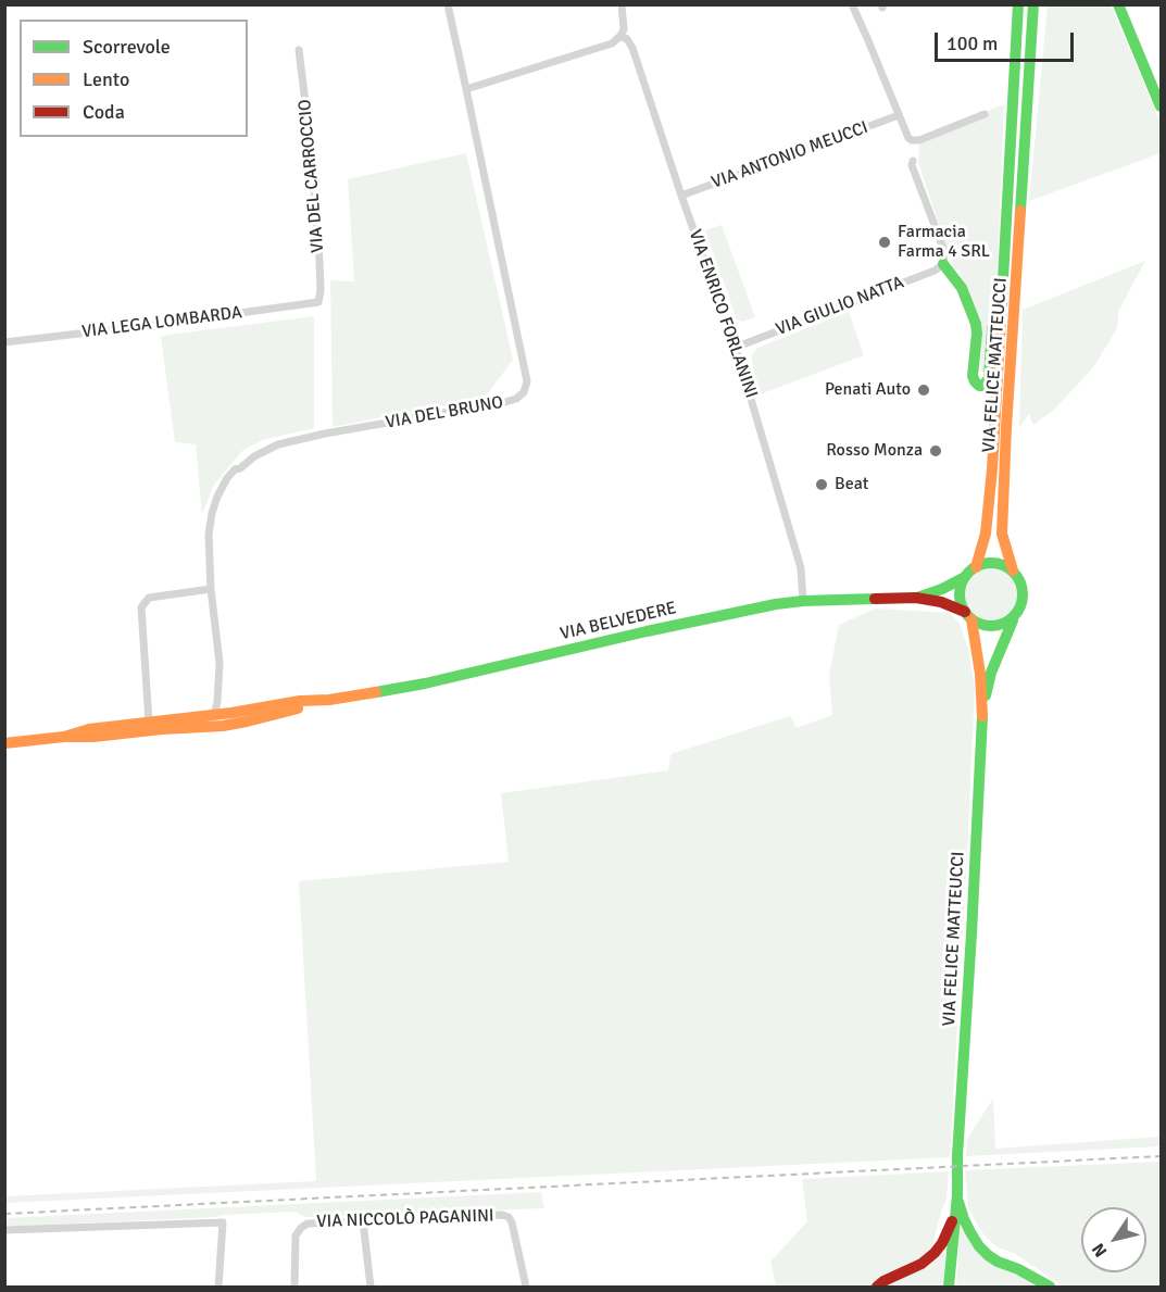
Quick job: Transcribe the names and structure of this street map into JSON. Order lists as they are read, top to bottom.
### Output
{
  "streets": {
    "main road": ["VIA FELICE MATTEUCCI", "VIA BELVEDERE"],
    "street": [
      "VIA ANTONIO MEUCCI",
      "VIA DEL CARROCCIO",
      "VIA GIULIO NATTA",
      "VIA ENRICO FORLANINI",
      "VIA LEGA LOMBARDA",
      "VIA DEL BRUNO",
      "VIA NICCOLÒ PAGANINI"
    ]
  },
  "crossings": [
    ["VIA ANTONIO MEUCCI", "VIA ENRICO FORLANINI"],
    ["VIA DEL CARROCCIO", "VIA LEGA LOMBARDA"],
    ["VIA GIULIO NATTA", "VIA ENRICO FORLANINI"],
    ["VIA ENRICO FORLANINI", "VIA BELVEDERE"],
    ["VIA FELICE MATTEUCCI", "VIA BELVEDERE"],
    ["VIA DEL BRUNO", "VIA BELVEDERE"]
  ],
  "places": [
    "Farmacia Farma 4 SRL",
    "Penati Auto",
    "Rosso Monza",
    "Beat"
  ],
  "legend": ["Scorrevole", "Lento", "Coda"],
  "scale_bar": "100 m",
  "north": "bottom left"
}
